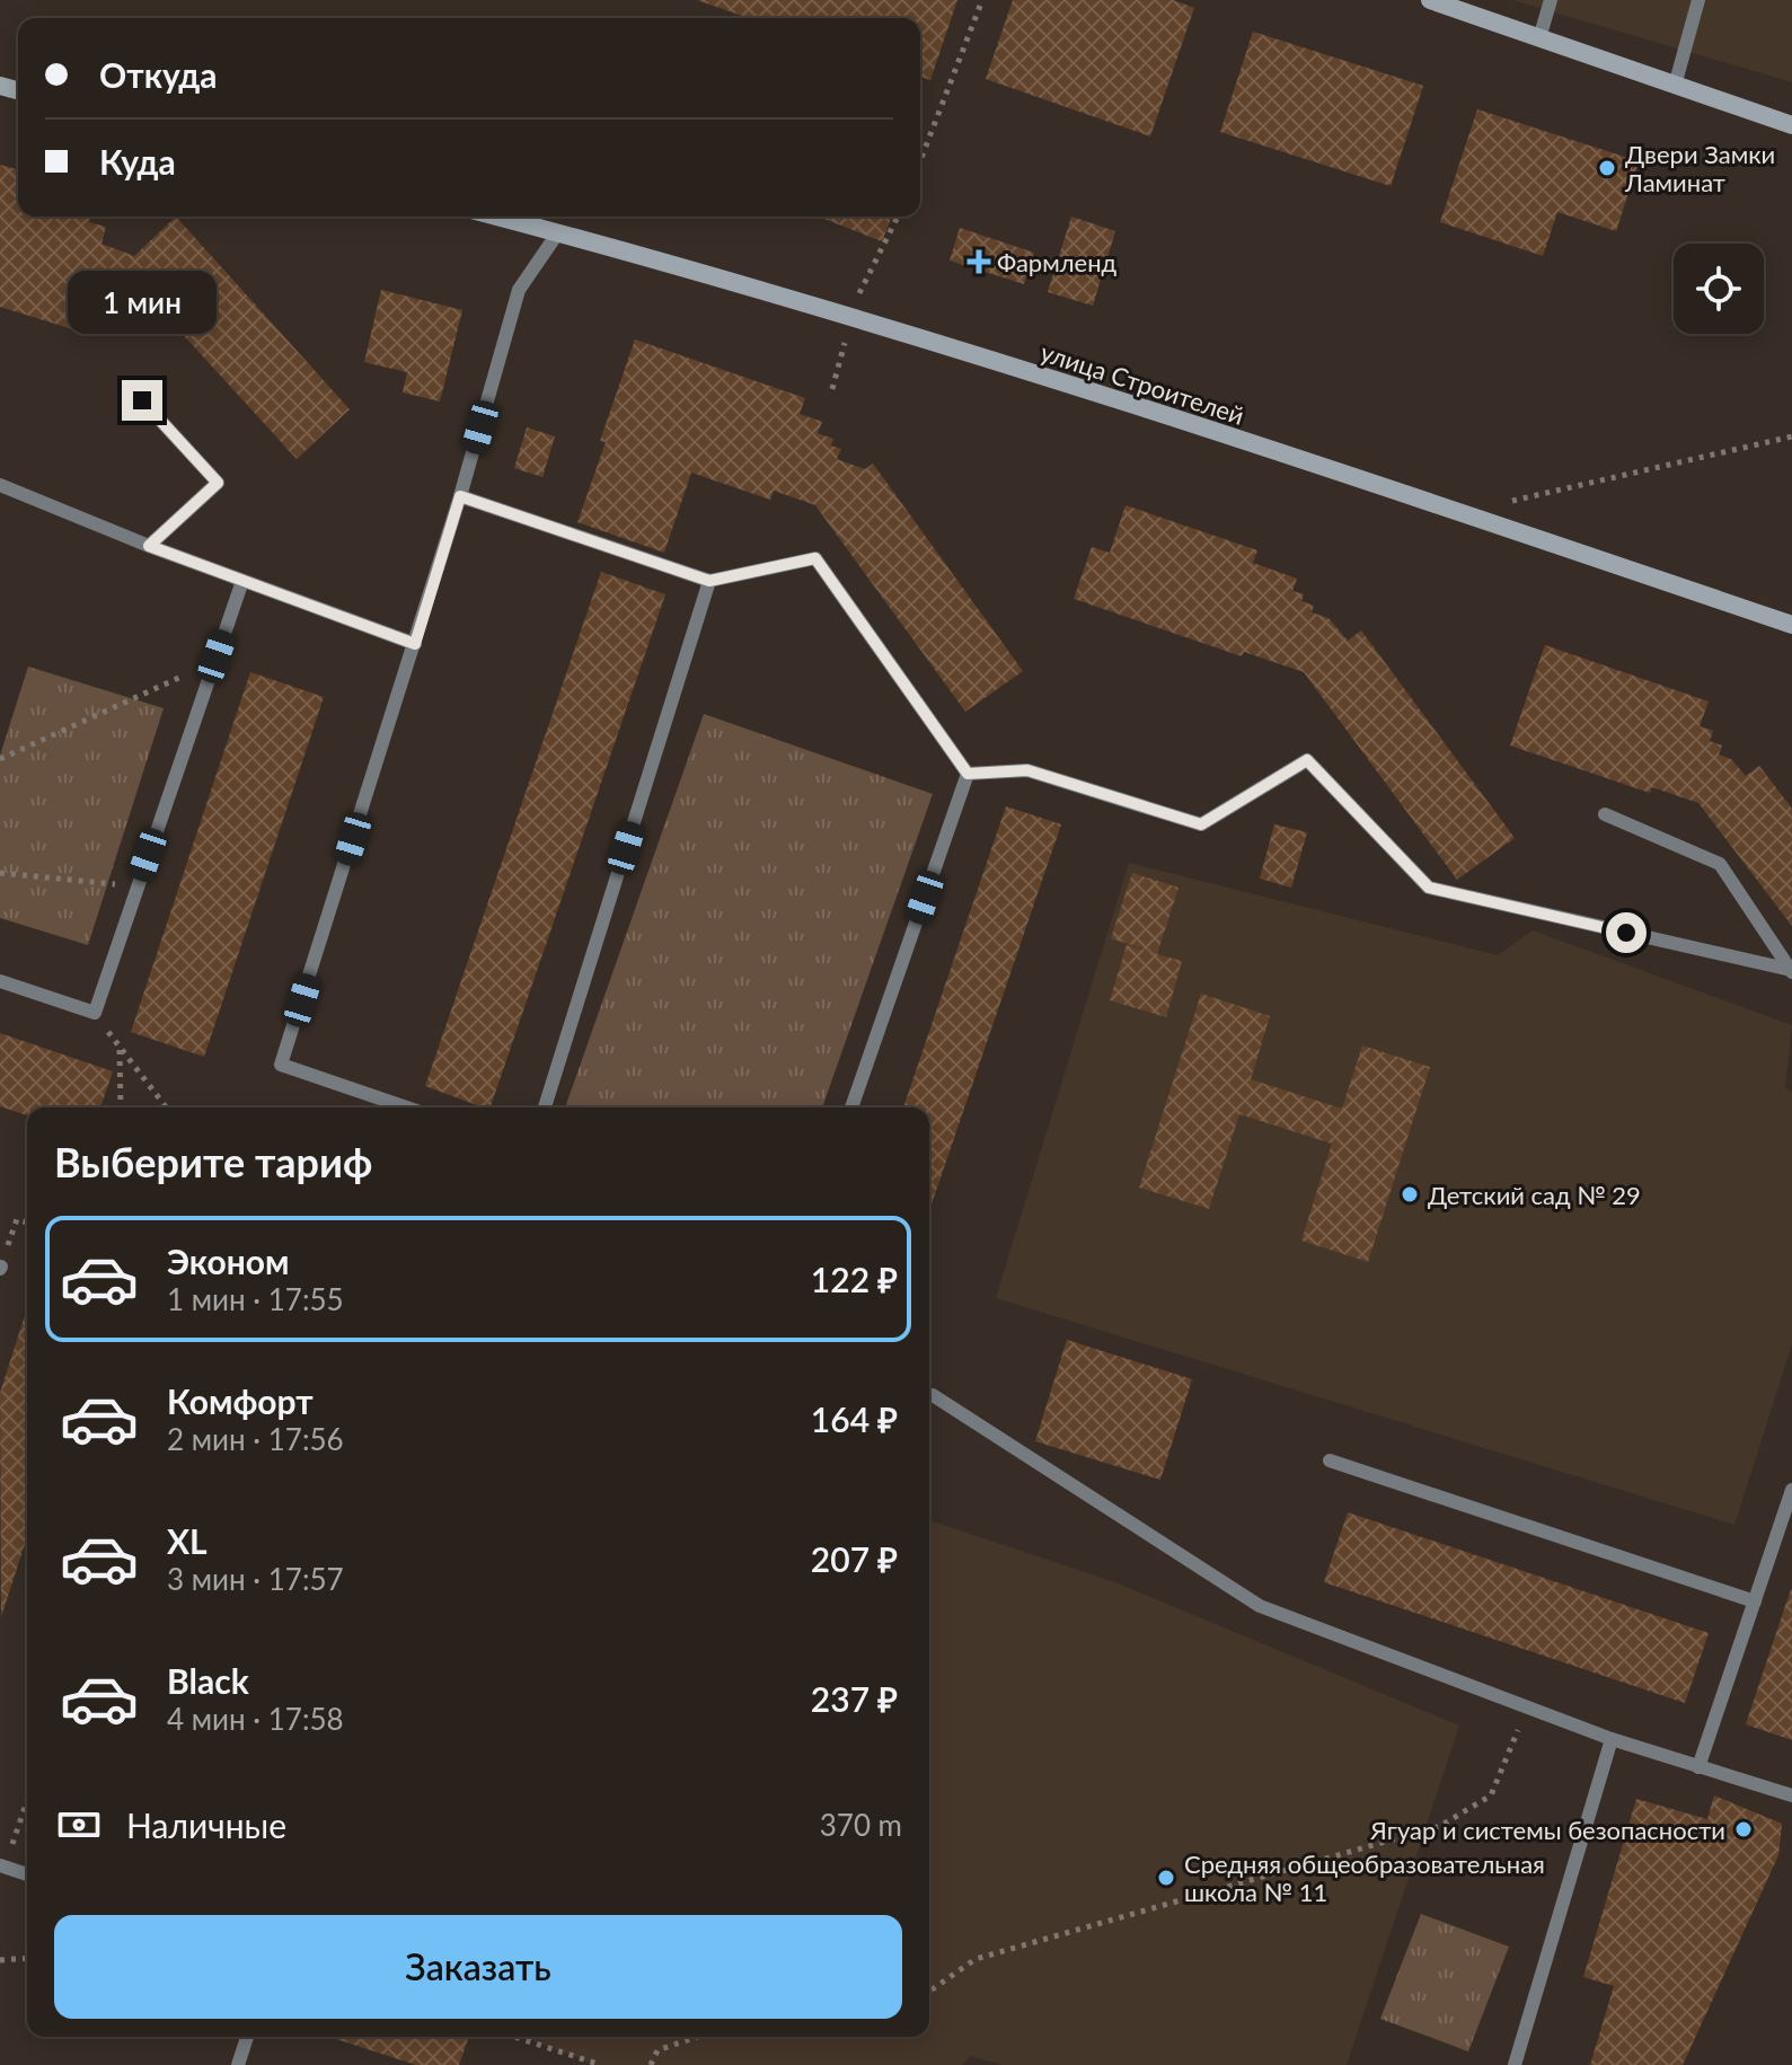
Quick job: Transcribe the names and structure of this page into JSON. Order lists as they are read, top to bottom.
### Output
{
  "streets": {
    "main road": ["улица Строителей"]
  },
  "places": {
    "other": [
      "Двери Замки Ламинат",
      "Детский сад № 29",
      "Ягуар и системы безопасности",
      "Средняя общеобразовательная школа № 11"
    ],
    "health": ["Фармленд"]
  },
  "page": {
    "banner": ["Откуда", "Куда"],
    "bubble": "1 мин",
    "heading": "Выберите тариф",
    "list": [
      {
        "name": "Эконом",
        "note": "1 мин · 17:55",
        "value": "122 ₽"
      },
      {
        "name": "Комфорт",
        "note": "2 мин · 17:56",
        "value": "164 ₽"
      },
      {
        "name": "XL",
        "note": "3 мин · 17:57",
        "value": "207 ₽"
      },
      {
        "name": "Black",
        "note": "4 мин · 17:58",
        "value": "237 ₽"
      }
    ],
    "pay": ["Наличные", "370 m"],
    "buttons": "Заказать"
  }
}
